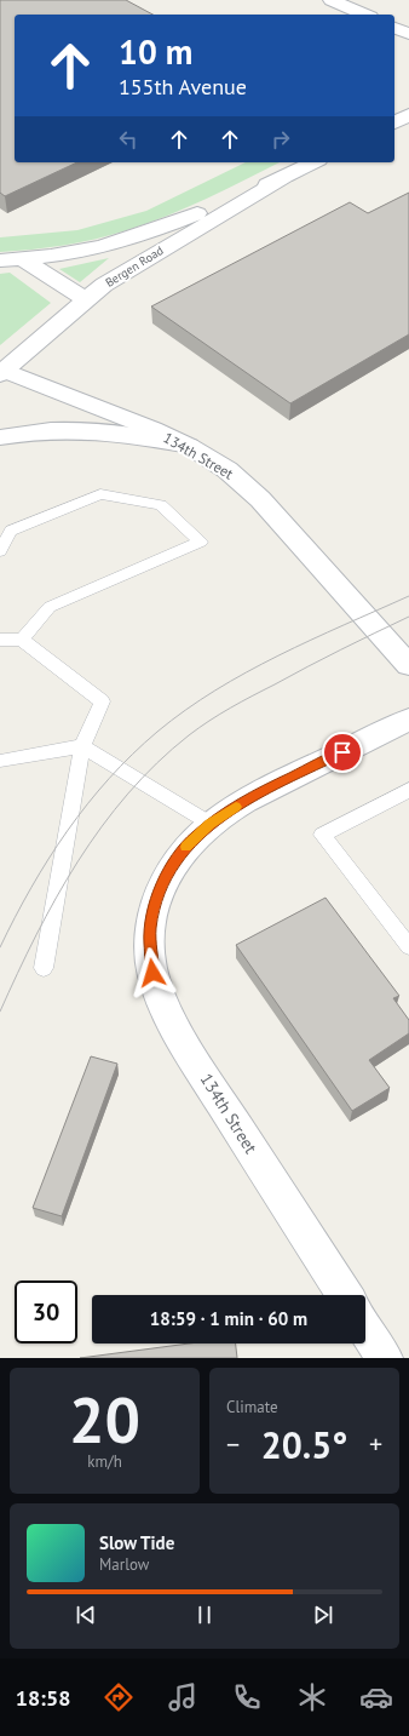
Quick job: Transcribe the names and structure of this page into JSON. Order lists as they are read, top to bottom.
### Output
{
  "streets": {
    "street": ["Bergen Road", "134th Street"]
  },
  "crossings": [
    ["Bergen Road", "134th Street"]
  ],
  "page": {
    "turn": ["10 m", "155th Avenue"],
    "limit": "30",
    "trip": "18:59 · 1 min · 60 m",
    "tile": [
      ["20", "km/h"],
      "Climate"
    ],
    "heat": ["−", "20.5°", "+"],
    "song": ["Slow Tide", "Marlow"],
    "tabs": "18:58"
  }
}
